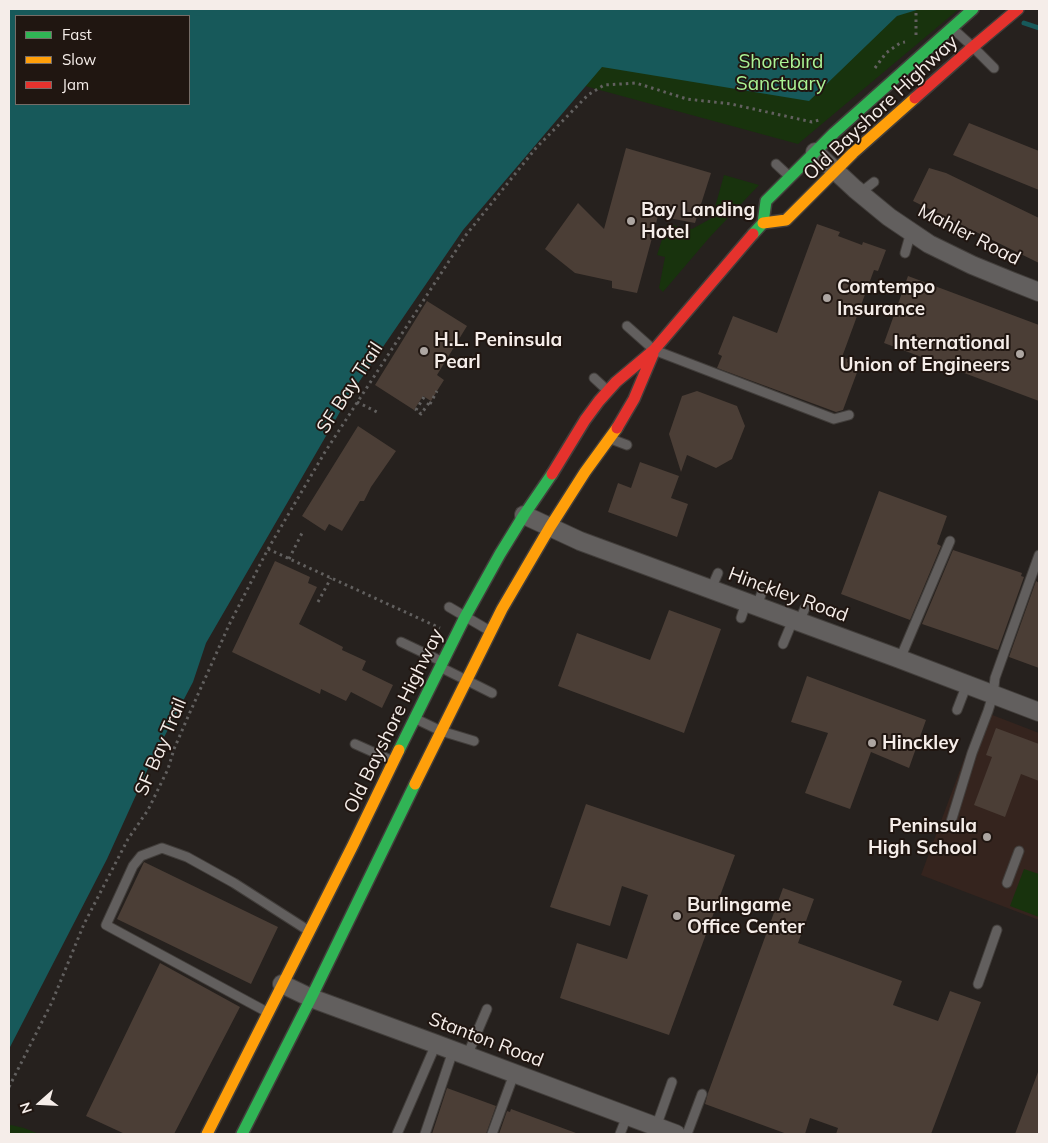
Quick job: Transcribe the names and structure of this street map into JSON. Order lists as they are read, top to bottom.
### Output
{
  "streets": {
    "main road": ["Old Bayshore Highway"],
    "street": ["Mahler Road", "Hinckley Road", "Stanton Road"],
    "path": ["SF Bay Trail"]
  },
  "crossings": [
    ["Old Bayshore Highway", "Mahler Road"],
    ["Old Bayshore Highway", "Hinckley Road"],
    ["Old Bayshore Highway", "Stanton Road"]
  ],
  "parks": ["Shorebird Sanctuary"],
  "places": [
    "Bay Landing Hotel",
    "Comtempo Insurance",
    "H.L. Peninsula Pearl",
    "International Union of Engineers",
    "Hinckley",
    "Peninsula High School",
    "Burlingame Office Center"
  ],
  "legend": ["Fast", "Slow", "Jam"],
  "north": "left"
}
